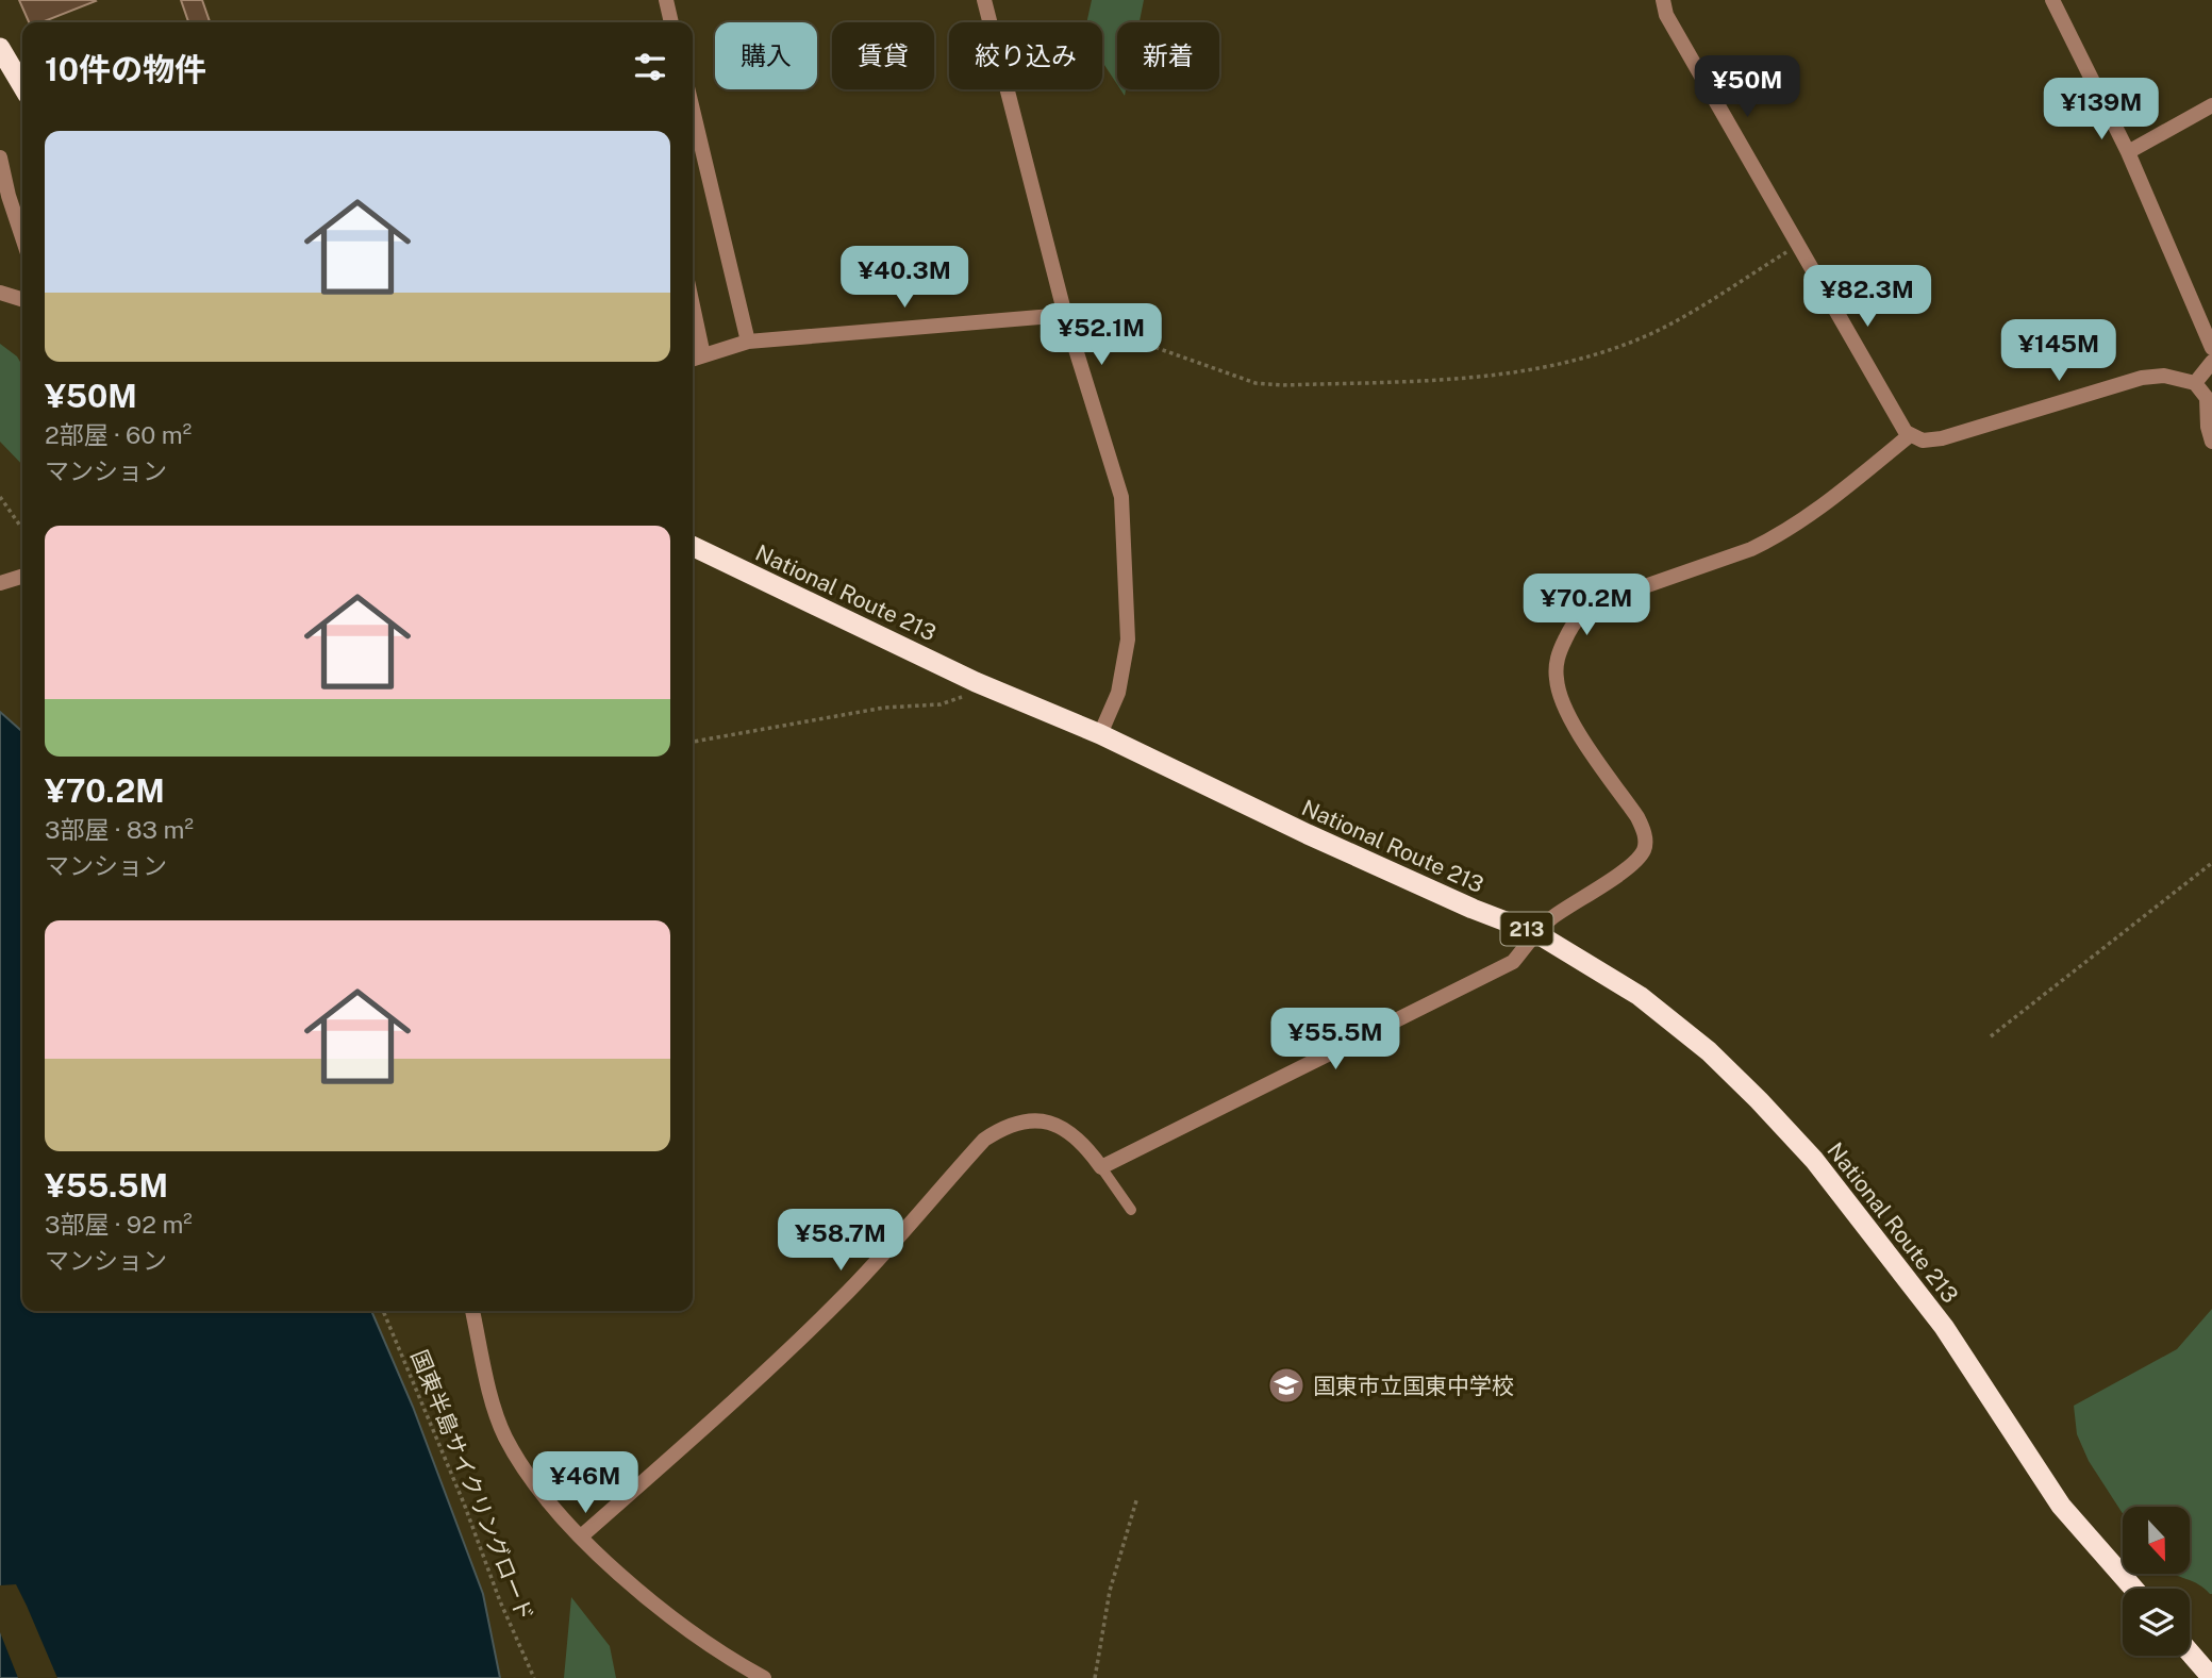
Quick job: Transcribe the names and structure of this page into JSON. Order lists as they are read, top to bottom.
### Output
{
  "streets": {
    "highway": ["National Route 213", "213"],
    "path": ["国東半島サイクリングロード"]
  },
  "places": {
    "school or university": ["国東市立国東中学校"]
  },
  "north": "bottom",
  "page": {
    "chip": [
      "購入",
      "賃貸",
      "絞り込み",
      "新着"
    ],
    "heading": "10件の物件",
    "price": [
      "¥50M",
      "¥139M",
      "¥40.3M",
      "¥82.3M",
      "¥52.1M",
      "¥145M",
      "¥70.2M",
      "¥55.5M",
      "¥58.7M",
      "¥46M"
    ],
    "list": [
      {
        "name": "¥50M",
        "note": "2部屋 · 60 m² · マンション"
      },
      {
        "name": "¥70.2M",
        "note": "3部屋 · 83 m² · マンション"
      },
      {
        "name": "¥55.5M",
        "note": "3部屋 · 92 m² · マンション"
      }
    ]
  }
}
